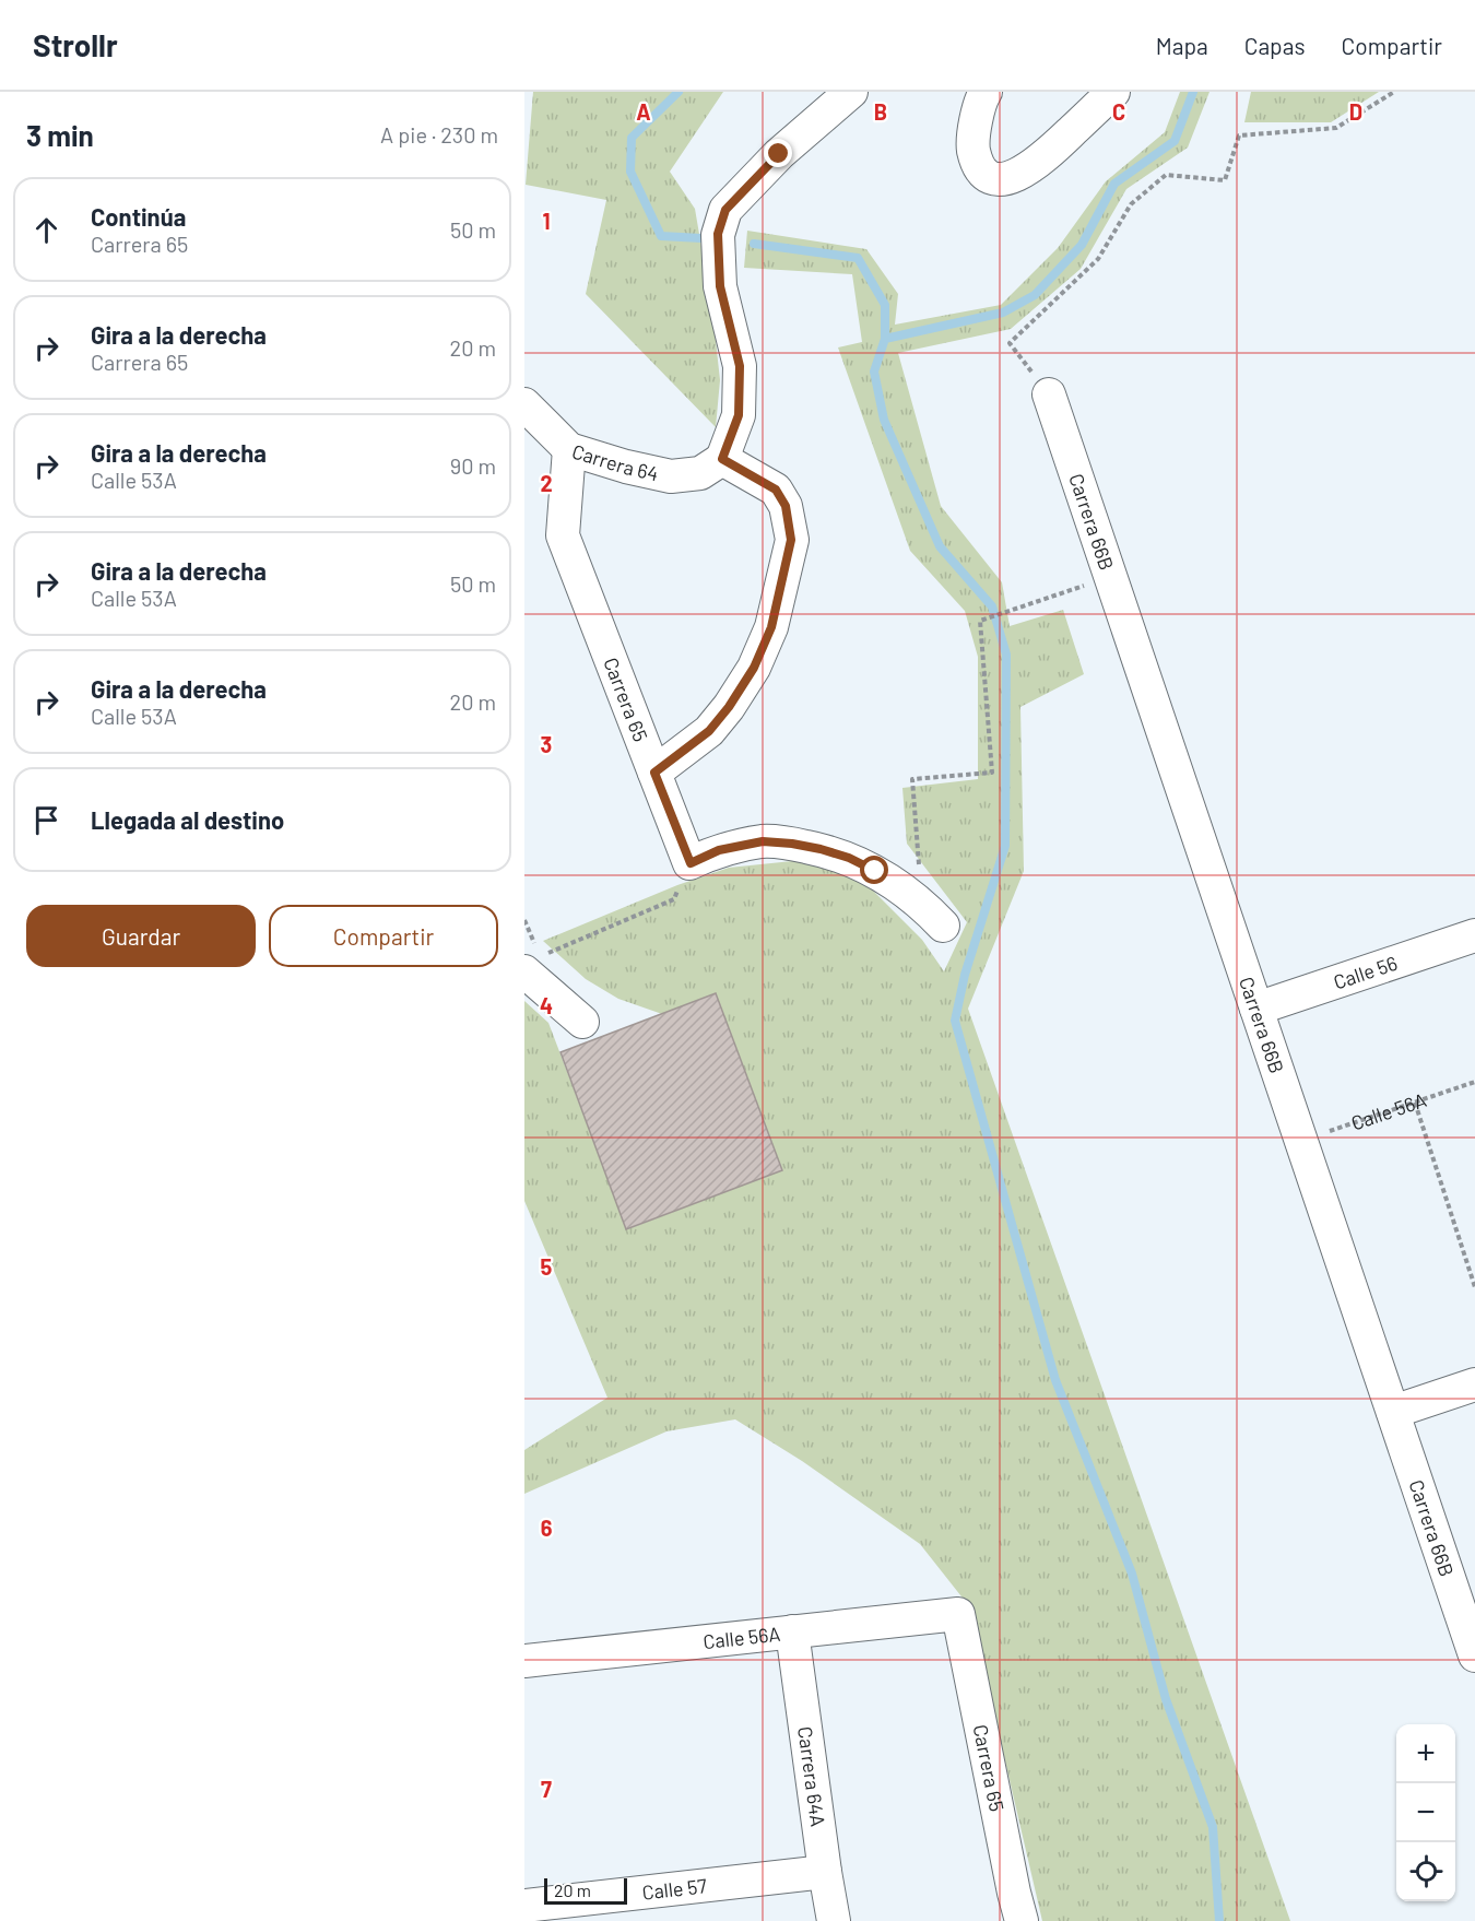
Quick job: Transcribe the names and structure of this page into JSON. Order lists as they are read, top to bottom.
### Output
{
  "streets": {
    "street": [
      "Carrera 64",
      "Carrera 66B",
      "Carrera 65",
      "Calle 56",
      "Calle 56A",
      "Carrera 64A",
      "Calle 57"
    ]
  },
  "crossings": [
    ["Carrera 64", "Carrera 65"],
    ["Carrera 66B", "Calle 56"],
    ["Carrera 66B", "Calle 56A"],
    ["Carrera 65", "Calle 56A"],
    ["Calle 56A", "Carrera 64A"],
    ["Carrera 64A", "Calle 57"]
  ],
  "scale_bar": "20 m",
  "page": {
    "header": "Strollr",
    "nav": ["Mapa", "Capas", "Compartir"],
    "heading": ["3 min", "A pie · 230 m"],
    "list": [
      ["Continúa", "Carrera 65", "50 m"],
      ["Gira a la derecha", "Carrera 65", "20 m"],
      ["Gira a la derecha", "Calle 53A", "90 m"],
      ["Gira a la derecha", "Calle 53A", "50 m"],
      ["Gira a la derecha", "Calle 53A", "20 m"],
      "Llegada al destino"
    ],
    "buttons": ["Guardar", "Compartir"],
    "map_buttons": ["+", "−"],
    "scale": "20 m"
  },
  "grid": {
    "columns": [
      "A",
      "B",
      "C",
      "D"
    ],
    "rows": [
      "1",
      "2",
      "3",
      "4",
      "5",
      "6",
      "7"
    ]
  }
}
